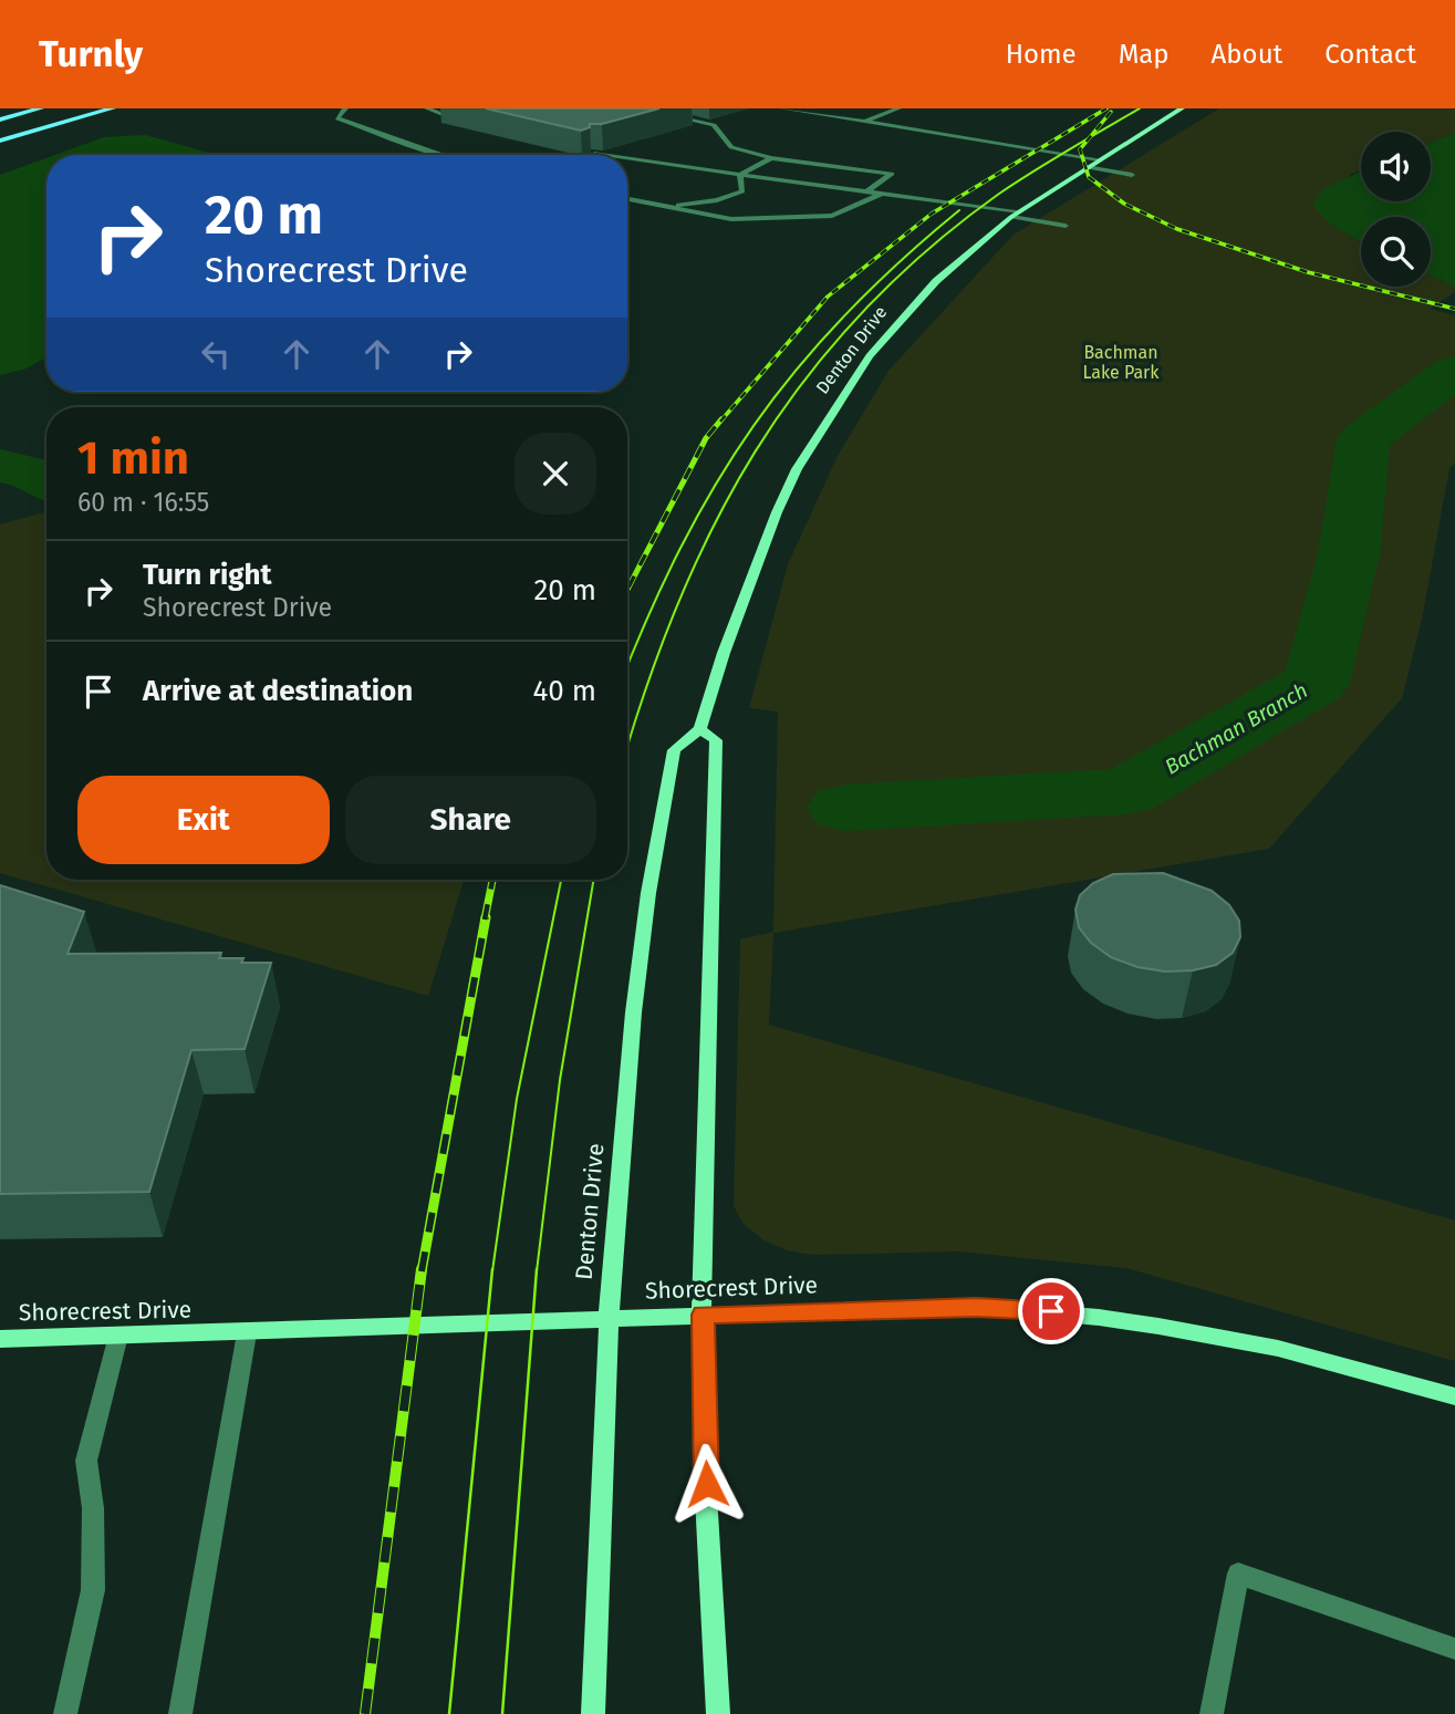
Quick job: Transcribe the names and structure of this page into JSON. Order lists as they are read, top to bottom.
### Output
{
  "streets": {
    "main road": ["Denton Drive", "Shorecrest Drive"]
  },
  "crossings": [
    ["Denton Drive", "Shorecrest Drive"]
  ],
  "water": ["Bachman Branch"],
  "parks": ["Bachman Lake Park"],
  "page": {
    "header": "Turnly",
    "nav": [
      "Home",
      "Map",
      "About",
      "Contact"
    ],
    "turn": ["20 m", "Shorecrest Drive"],
    "heading": ["1 min", "60 m · 16:55"],
    "list": [
      {
        "name": "Turn right",
        "note": "Shorecrest Drive",
        "value": "20 m"
      },
      {
        "name": "Arrive at destination",
        "value": "40 m"
      }
    ],
    "buttons": ["Exit", "Share"]
  }
}
